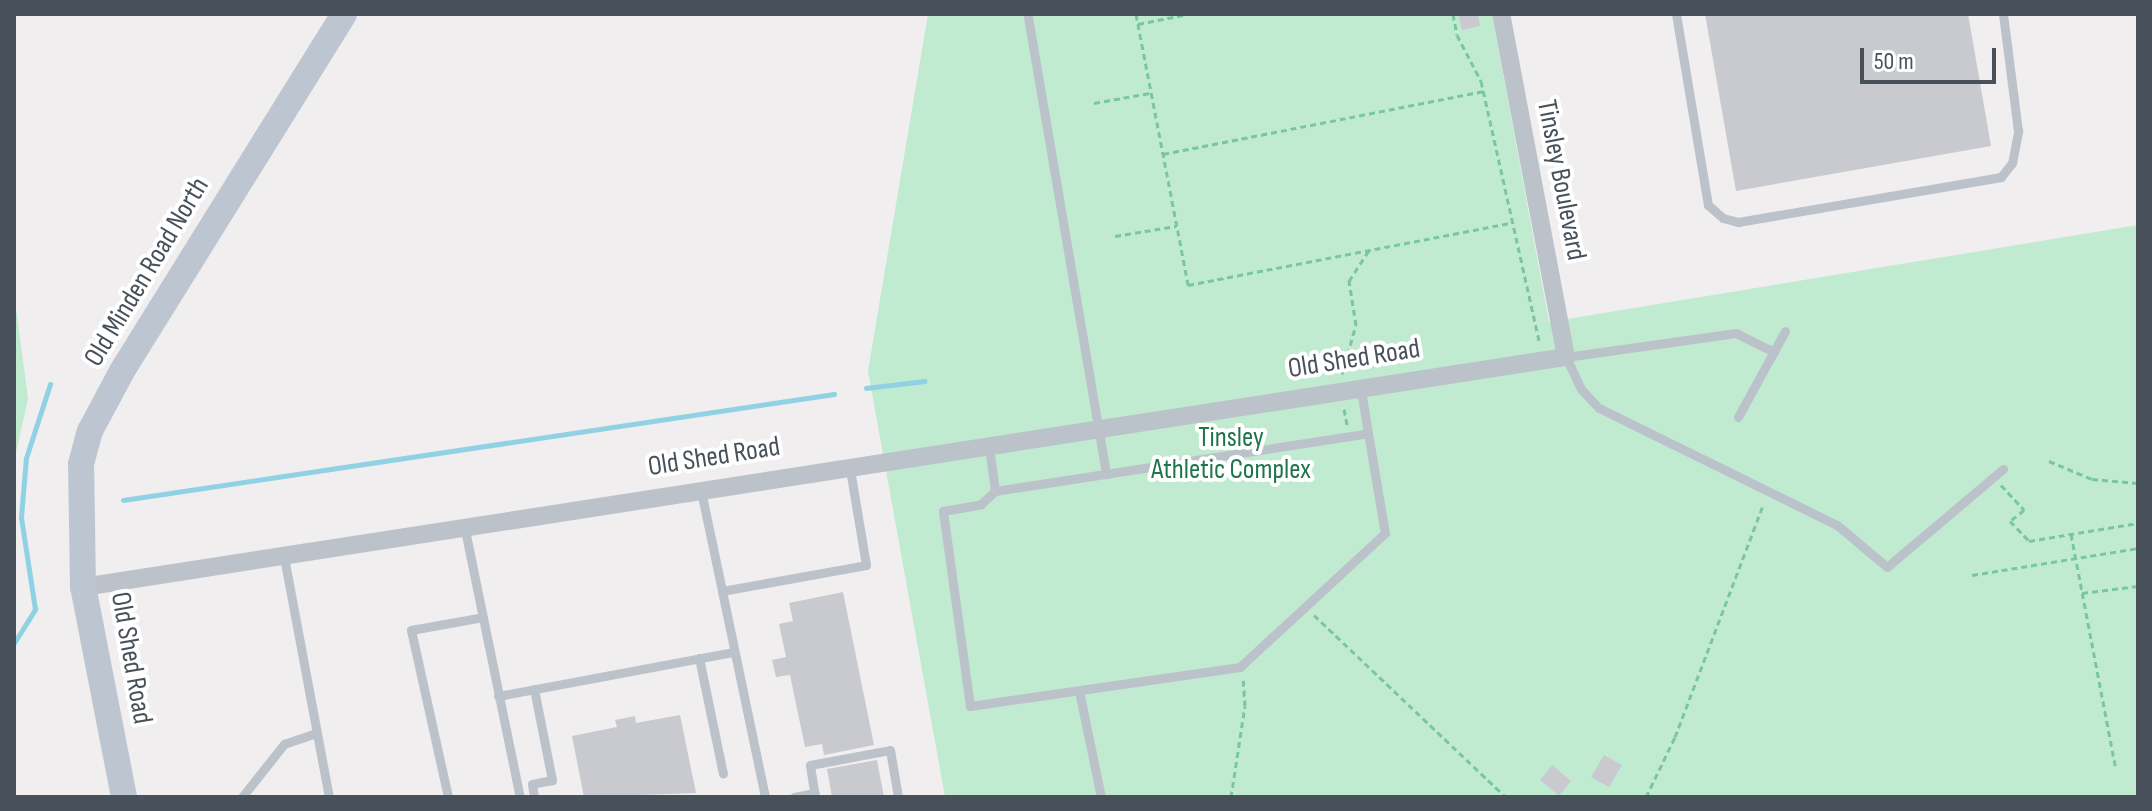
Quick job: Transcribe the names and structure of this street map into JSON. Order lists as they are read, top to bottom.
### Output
{
  "streets": {
    "street": ["Tinsley Boulevard", "Old Minden Road North", "Old Shed Road"]
  },
  "crossings": [
    ["Tinsley Boulevard", "Old Shed Road"],
    ["Old Minden Road North", "Old Shed Road"]
  ],
  "parks": ["Tinsley Athletic Complex"],
  "scale_bar": "50 m"
}
